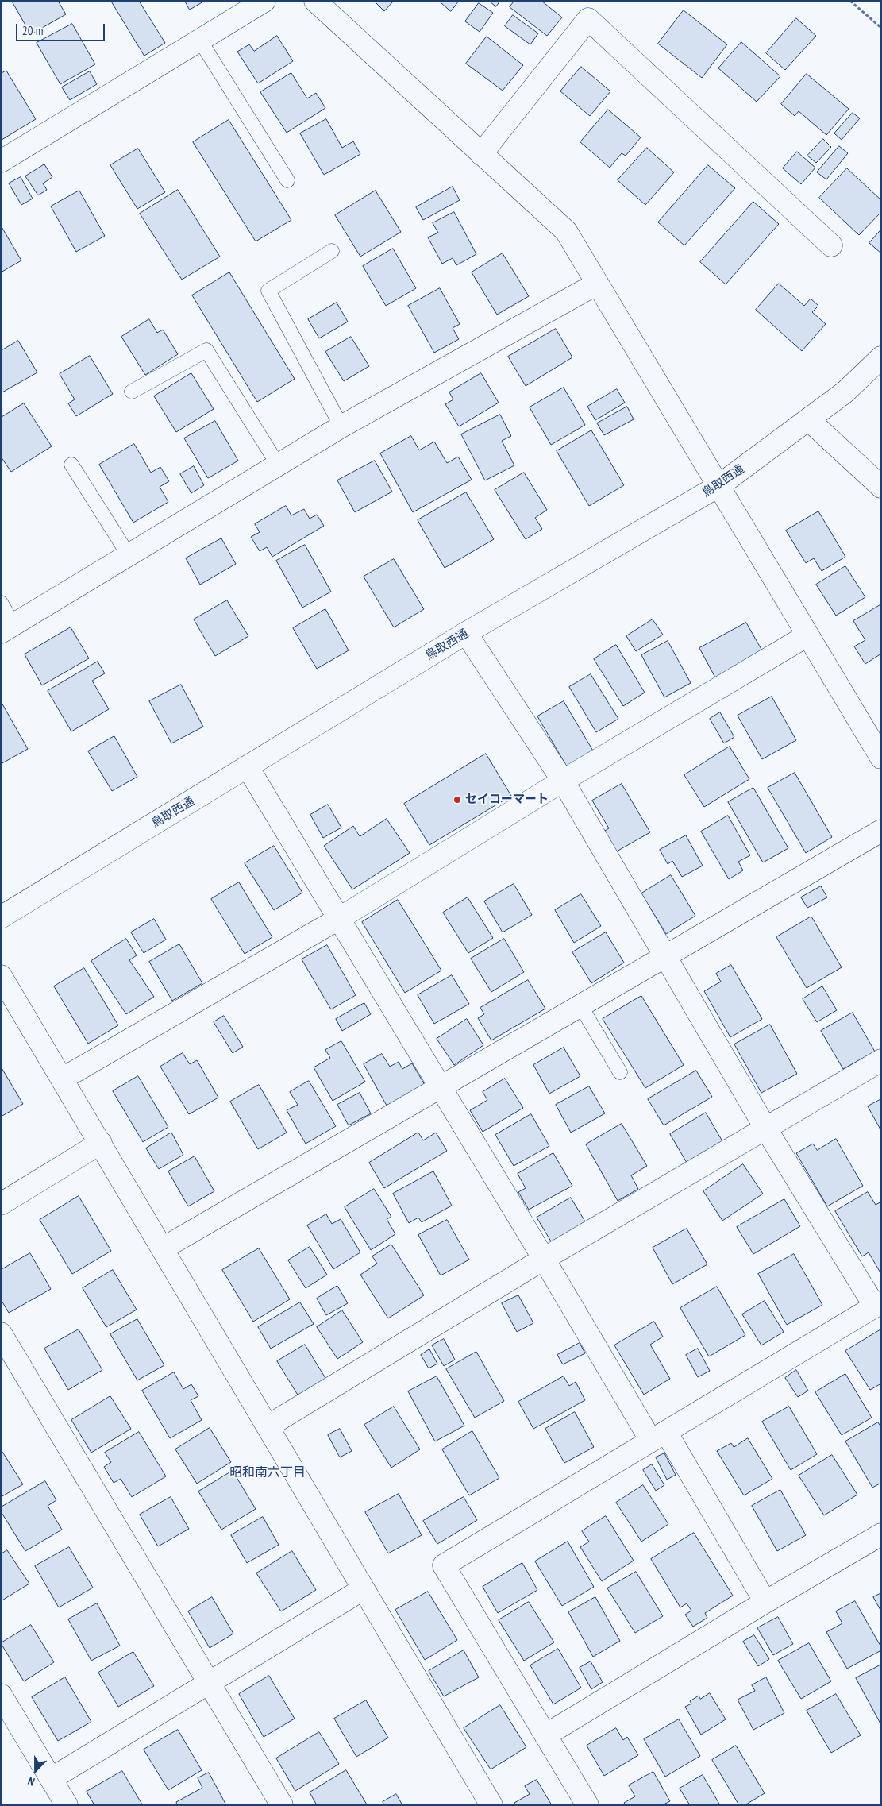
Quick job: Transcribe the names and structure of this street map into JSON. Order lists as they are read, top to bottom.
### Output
{
  "streets": {
    "street": ["鳥取西通"]
  },
  "districts": ["昭和南六丁目"],
  "places": ["セイコーマート"],
  "scale_bar": "20 m",
  "north": "bottom"
}
